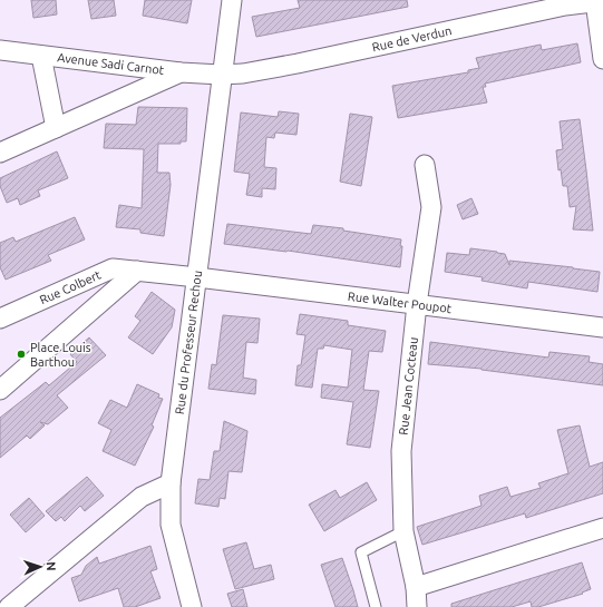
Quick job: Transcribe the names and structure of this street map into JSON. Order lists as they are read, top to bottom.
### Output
{
  "streets": {
    "street": [
      "Rue de Verdun",
      "Avenue Sadi Carnot",
      "Rue Colbert",
      "Rue Walter Poupot",
      "Rue du Professeur Rechou",
      "Rue Jean Cocteau"
    ]
  },
  "crossings": [
    ["Rue de Verdun", "Avenue Sadi Carnot"],
    ["Rue de Verdun", "Rue du Professeur Rechou"],
    ["Avenue Sadi Carnot", "Rue du Professeur Rechou"],
    ["Rue Colbert", "Rue Walter Poupot"],
    ["Rue Colbert", "Rue du Professeur Rechou"],
    ["Rue Walter Poupot", "Rue du Professeur Rechou"],
    ["Rue Walter Poupot", "Rue Jean Cocteau"]
  ],
  "places": ["Place Louis Barthou"],
  "north": "right"
}
